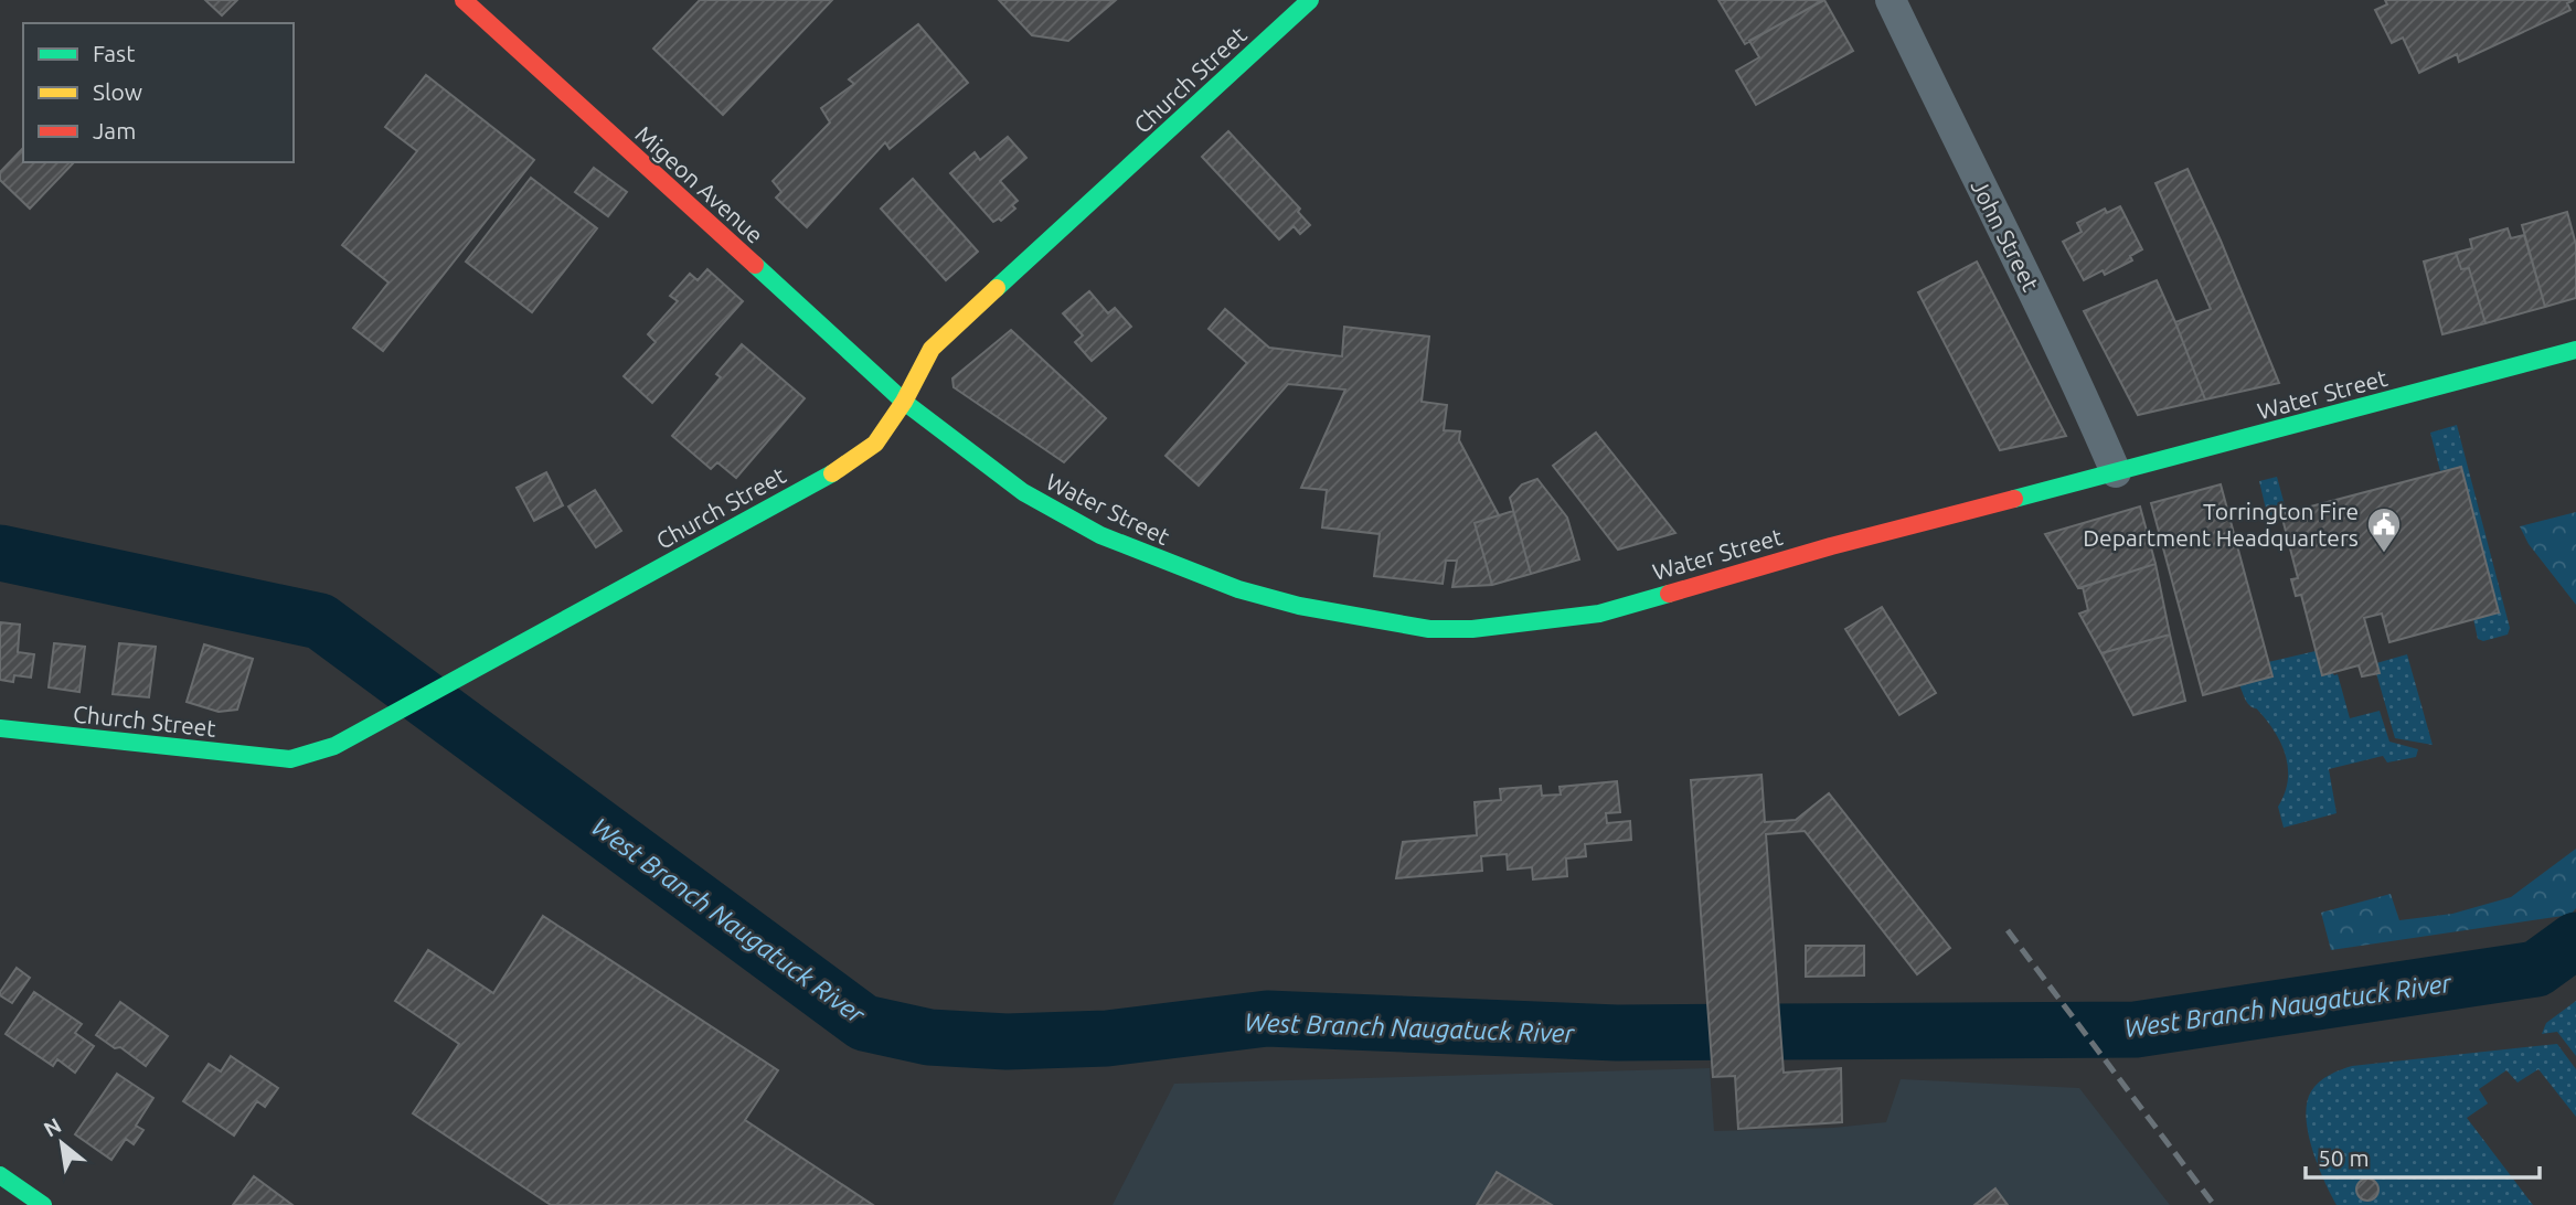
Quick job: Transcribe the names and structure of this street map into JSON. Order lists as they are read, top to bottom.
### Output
{
  "streets": {
    "main road": ["Church Street", "Migeon Avenue", "Water Street"],
    "street": ["John Street"]
  },
  "crossings": [
    ["Church Street", "Migeon Avenue"],
    ["Church Street", "Water Street"],
    ["Migeon Avenue", "Water Street"],
    ["John Street", "Water Street"]
  ],
  "water": ["West Branch Naugatuck River"],
  "places": {
    "public building": ["Torrington Fire Department Headquarters"]
  },
  "legend": ["Fast", "Slow", "Jam"],
  "scale_bar": "50 m",
  "north": "top left"
}
